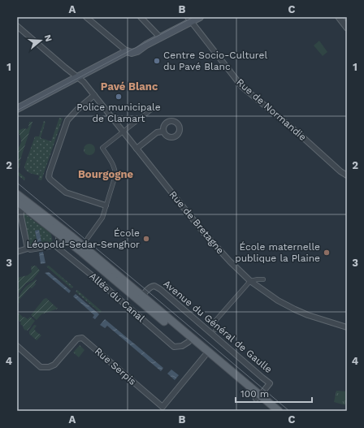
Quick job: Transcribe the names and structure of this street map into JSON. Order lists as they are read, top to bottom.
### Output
{
  "streets": {
    "street": [
      "Rue de Normandie",
      "Rue de Bretagne",
      "Allée du Canal",
      "Avenue du Général de Gaulle",
      "Rue Serpis"
    ]
  },
  "districts": ["Pavé Blanc", "Bourgogne"],
  "places": [
    "Centre Socio-Culturel du Pavé Blanc",
    "Police municipale de Clamart",
    "École Léopold-Sedar-Senghor",
    "École maternelle publique la Plaine"
  ],
  "scale_bar": "100 m",
  "north": "right",
  "grid": {
    "columns": ["A", "B", "C"],
    "rows": [
      "1",
      "2",
      "3",
      "4"
    ]
  }
}
